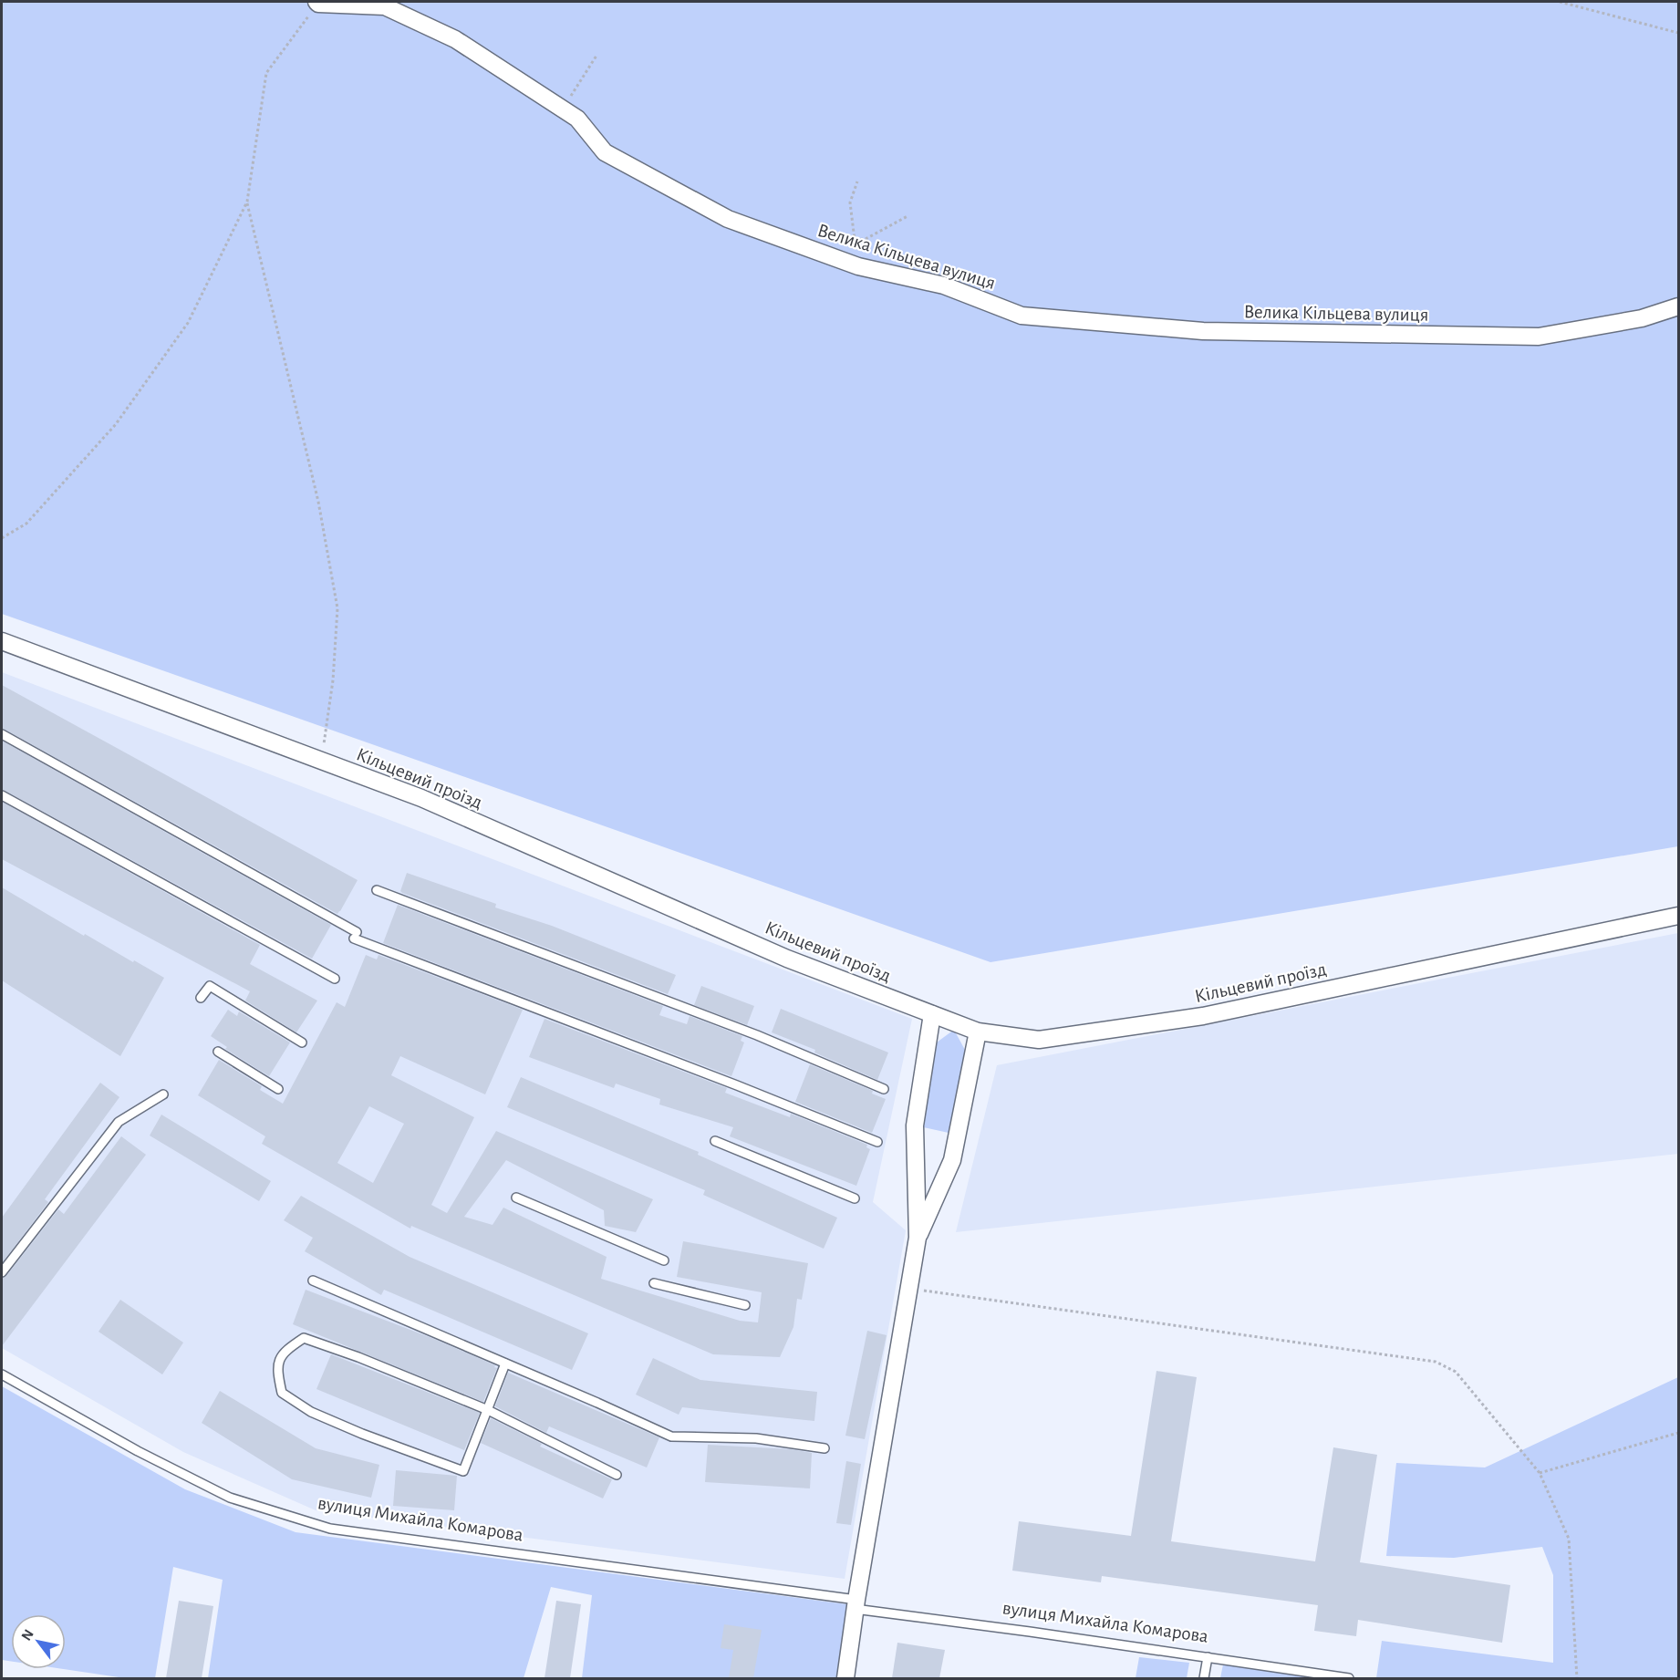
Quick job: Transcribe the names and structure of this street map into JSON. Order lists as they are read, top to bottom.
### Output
{
  "streets": {
    "street": ["Велика Кільцева вулиця", "Кільцевий проїзд"],
    "lane": ["вулиця Михайла Комарова"]
  },
  "north": "top left"
}
